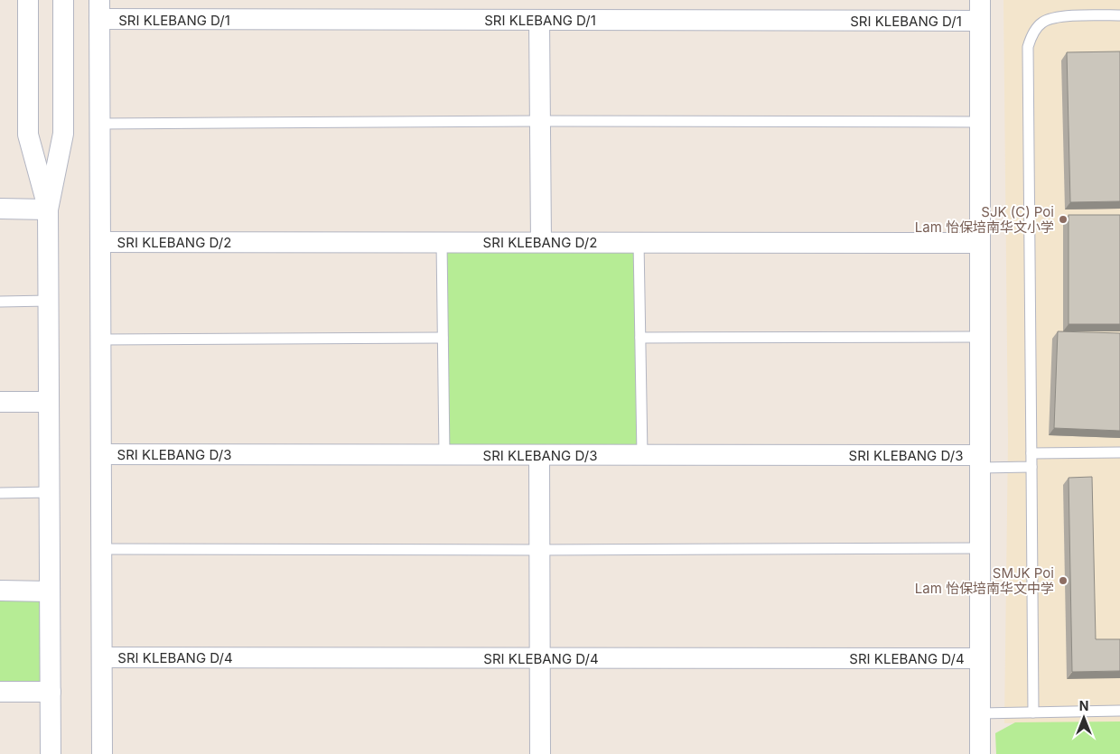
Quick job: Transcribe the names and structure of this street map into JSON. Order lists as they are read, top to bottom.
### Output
{
  "streets": {
    "street": [
      "SRI KLEBANG D/1",
      "SRI KLEBANG D/2",
      "SRI KLEBANG D/3",
      "SRI KLEBANG D/4"
    ]
  },
  "places": ["SJK (C) Poi Lam 怡保培南华文小学", "SMJK Poi Lam 怡保培南华文中学"],
  "north": "top"
}
